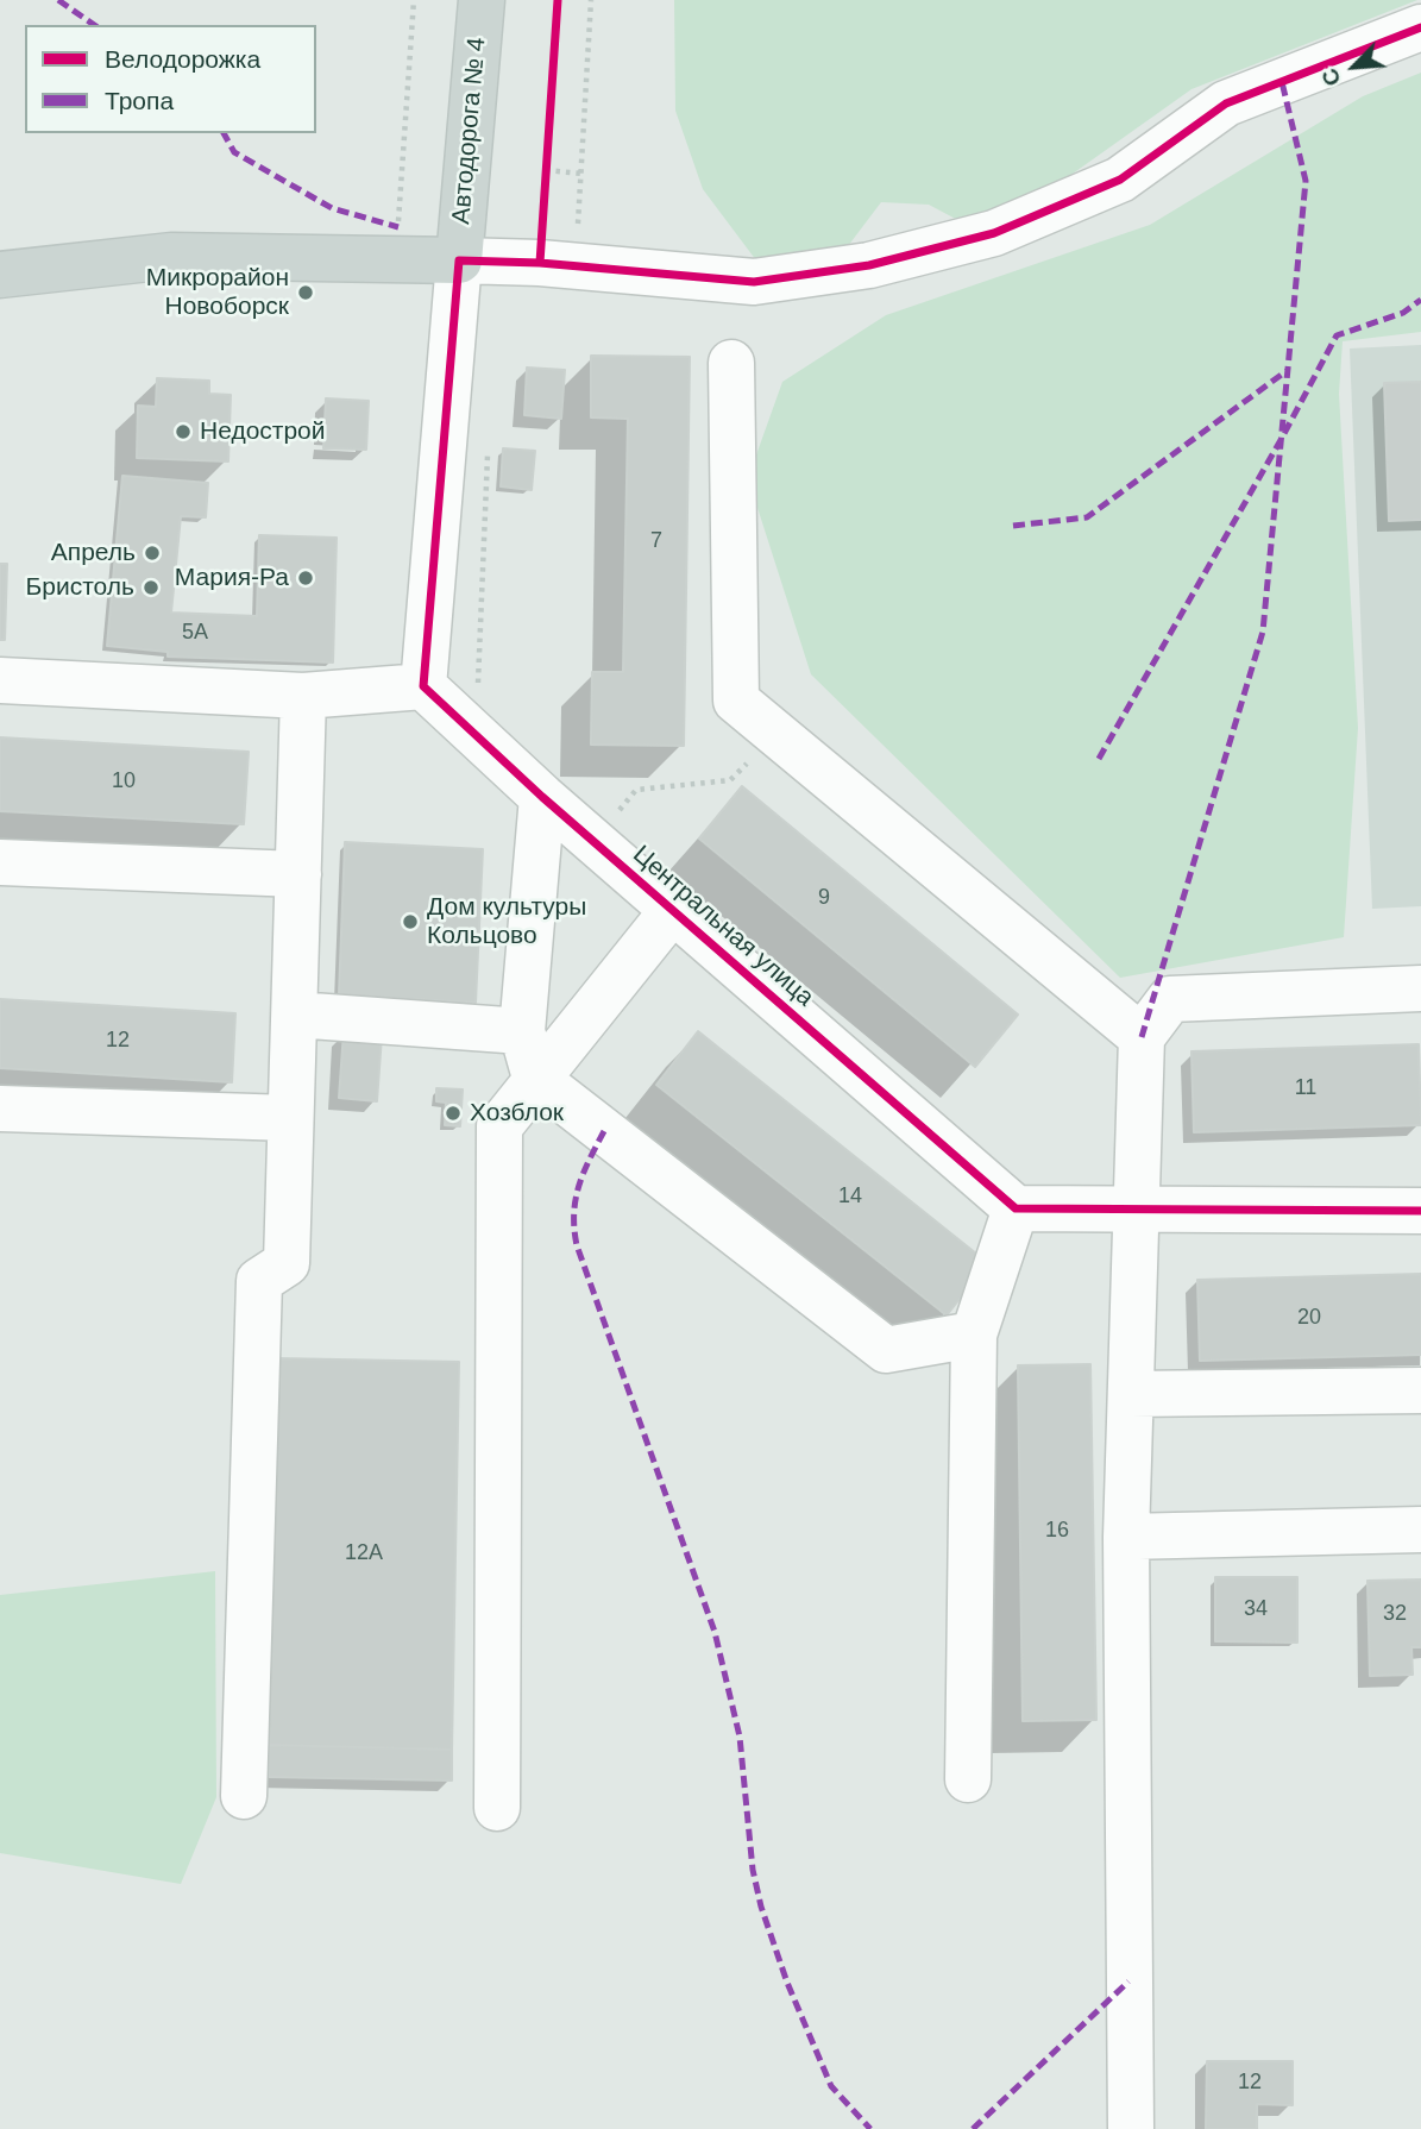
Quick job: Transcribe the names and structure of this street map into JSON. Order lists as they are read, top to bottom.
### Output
{
  "streets": {
    "main road": ["Автодорога № 4"],
    "street": ["Центральная улица"]
  },
  "places": [
    "Микрорайон Новоборск",
    "Недострой",
    "Апрель",
    "Мария-Ра",
    "Бристоль",
    "Дом культуры Кольцово",
    "Хозблок"
  ],
  "house_numbers": [
    "7",
    "5А",
    "10",
    "9",
    "12",
    "11",
    "14",
    "20",
    "16",
    "12А",
    "34",
    "32",
    "12"
  ],
  "legend": ["Велодорожка", "Тропа"],
  "north": "bottom left"
}
